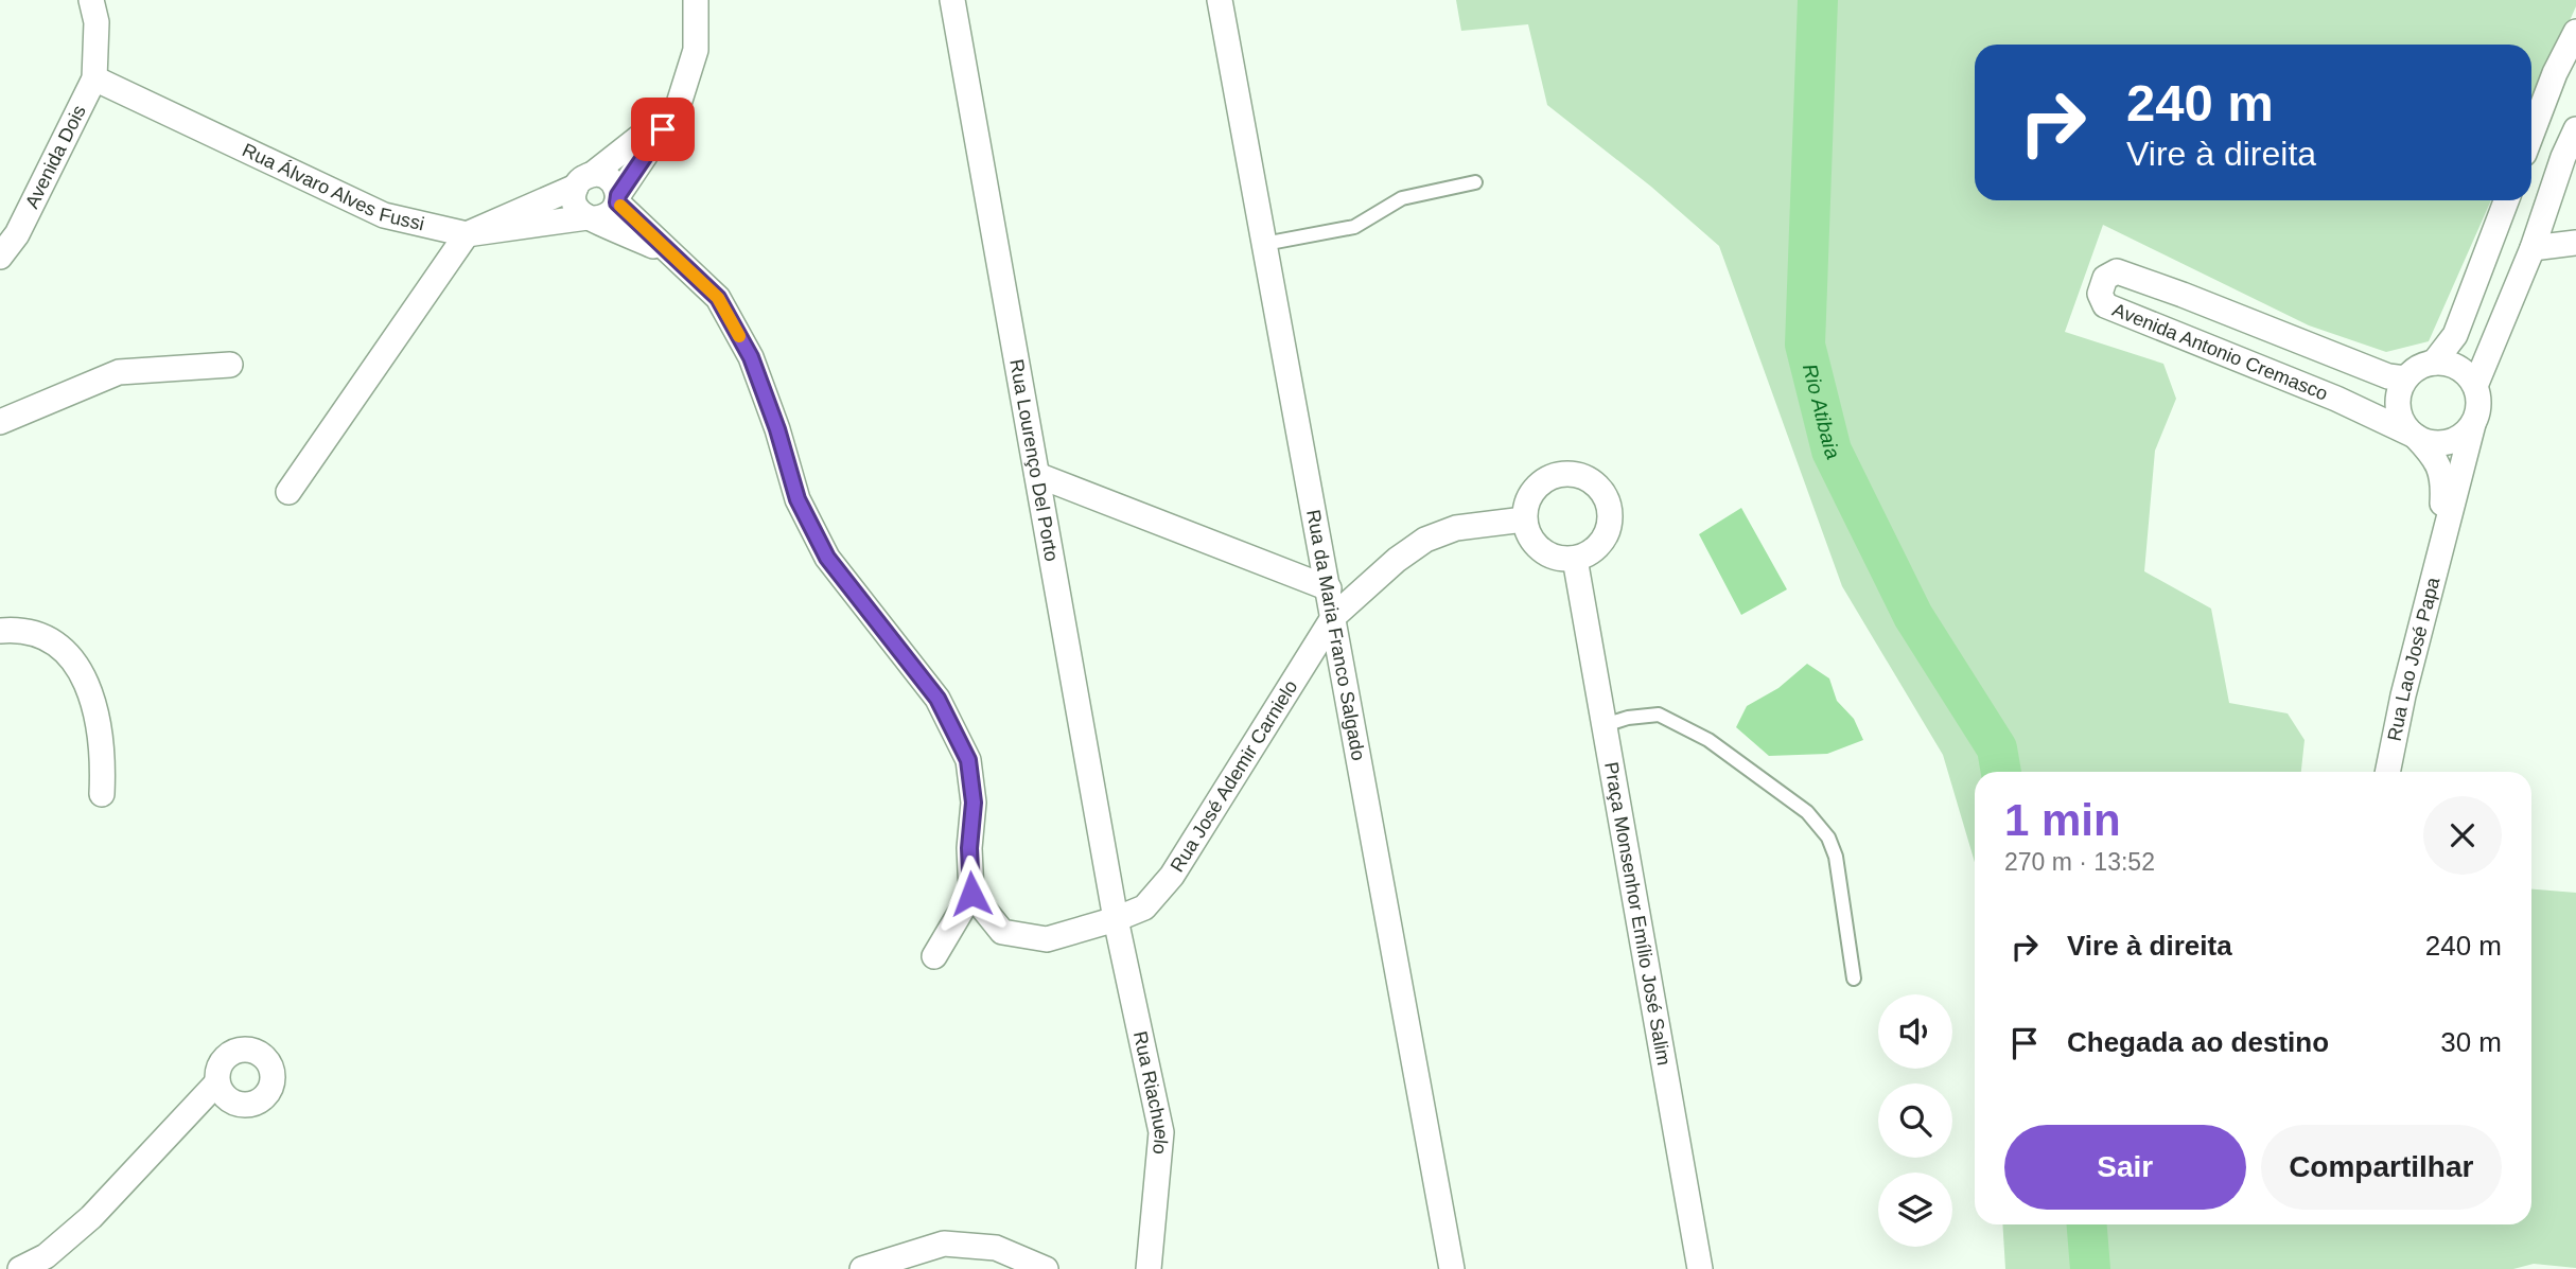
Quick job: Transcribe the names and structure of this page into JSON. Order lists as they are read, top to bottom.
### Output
{
  "streets": {
    "street": [
      "Avenida Dois",
      "Rua Álvaro Alves Fussi",
      "Avenida Antonio Cremasco",
      "Rua Lourenço Del Porto",
      "Rua da Maria Franco Salgado",
      "Rua Lao José Papa",
      "Rua José Ademir Carnielo",
      "Praça Monsenhor Emílio José Salim",
      "Rua Riachuelo"
    ]
  },
  "crossings": [
    ["Avenida Dois", "Rua Álvaro Alves Fussi"],
    ["Avenida Antonio Cremasco", "Rua Lao José Papa"],
    ["Rua Lourenço Del Porto", "Rua José Ademir Carnielo"],
    ["Rua Lourenço Del Porto", "Rua Riachuelo"],
    ["Rua da Maria Franco Salgado", "Rua José Ademir Carnielo"],
    ["Rua José Ademir Carnielo", "Praça Monsenhor Emílio José Salim"],
    ["Rua José Ademir Carnielo", "Rua Riachuelo"]
  ],
  "water": ["Rio Atibaia"],
  "page": {
    "turn": ["240 m", "Vire à direita"],
    "heading": ["1 min", "270 m · 13:52"],
    "list": [
      {
        "name": "Vire à direita",
        "value": "240 m"
      },
      {
        "name": "Chegada ao destino",
        "value": "30 m"
      }
    ],
    "buttons": ["Sair", "Compartilhar"]
  }
}
